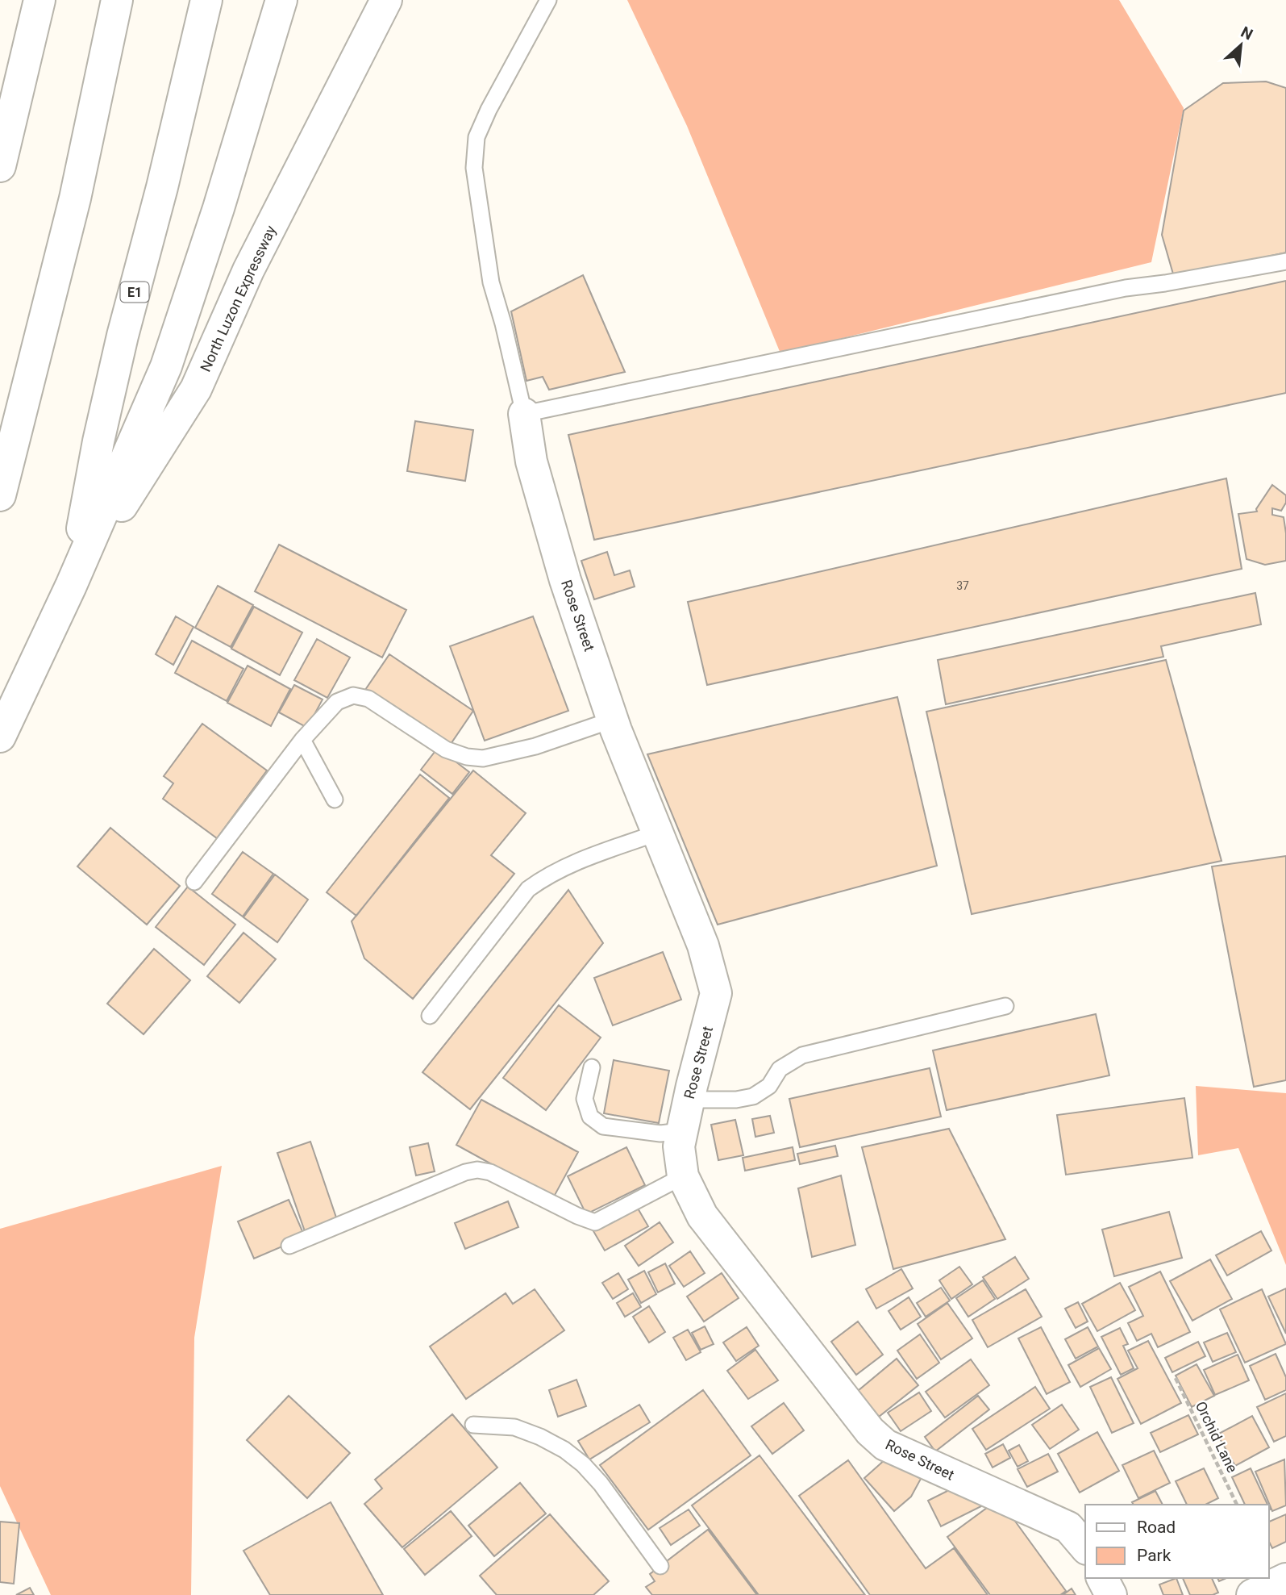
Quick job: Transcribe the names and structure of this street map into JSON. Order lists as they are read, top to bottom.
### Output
{
  "streets": {
    "main road": ["E1", "North Luzon Expressway", "Rose Street"],
    "path": ["Orchid Lane"]
  },
  "house_numbers": ["37"],
  "legend": ["Road", "Park"],
  "north": "top right"
}
